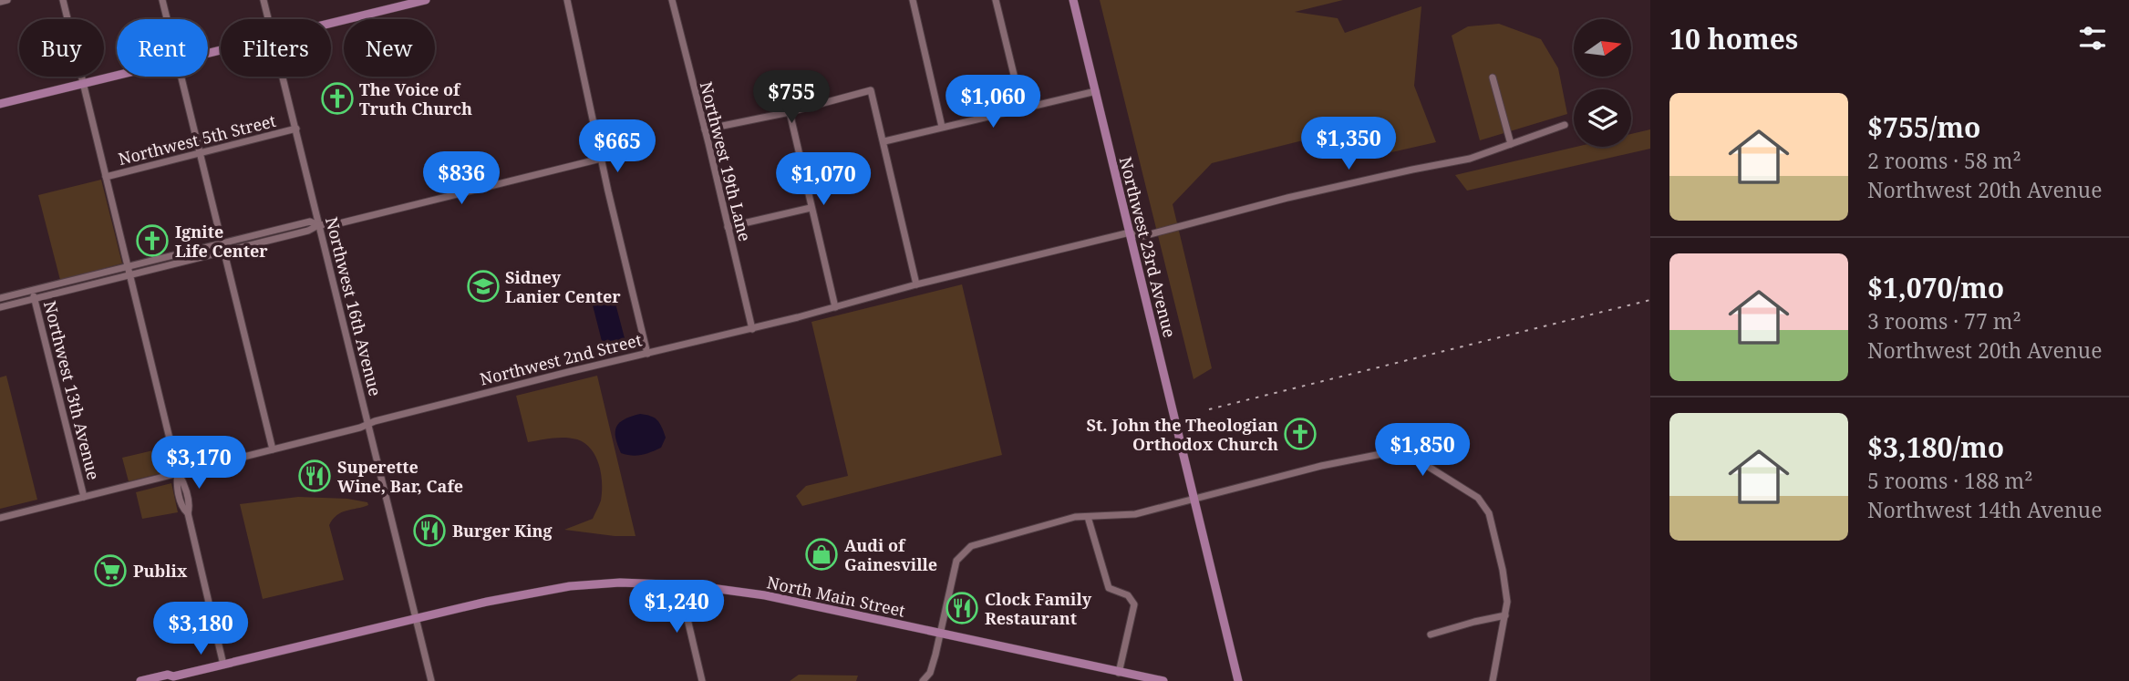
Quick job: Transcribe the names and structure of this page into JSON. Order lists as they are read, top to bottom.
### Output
{
  "streets": {
    "main road": ["Northwest 23rd Avenue", "North Main Street"],
    "street": [
      "Northwest 5th Street",
      "Northwest 19th Lane",
      "Northwest 16th Avenue",
      "Northwest 2nd Street",
      "Northwest 13th Avenue"
    ]
  },
  "crossings": [
    ["Northwest 5th Street", "Northwest 16th Avenue"],
    ["Northwest 19th Lane", "Northwest 2nd Street"],
    ["Northwest 23rd Avenue", "Northwest 2nd Street"],
    ["Northwest 16th Avenue", "Northwest 2nd Street"],
    ["Northwest 16th Avenue", "North Main Street"],
    ["Northwest 2nd Street", "Northwest 13th Avenue"]
  ],
  "places": {
    "church": ["The Voice of Truth Church", "Ignite Life Center", "St. John the Theologian Orthodox Church"],
    "school or university": ["Sidney Lanier Center"],
    "restaurant": ["Superette Wine, Bar, Cafe", "Burger King", "Clock Family Restaurant"],
    "shop": ["Audi of Gainesville"],
    "supermarket": ["Publix"]
  },
  "north": "right",
  "page": {
    "heading": "10 homes",
    "chip": [
      "Buy",
      "Rent",
      "Filters",
      "New"
    ],
    "price": [
      "$755",
      "$1,060",
      "$1,350",
      "$665",
      "$836",
      "$1,070",
      "$1,850",
      "$3,170",
      "$1,240",
      "$3,180"
    ],
    "list": [
      {
        "name": "$755/mo",
        "note": "2 rooms · 58 m² · Northwest 20th Avenue"
      },
      {
        "name": "$1,070/mo",
        "note": "3 rooms · 77 m² · Northwest 20th Avenue"
      },
      {
        "name": "$3,180/mo",
        "note": "5 rooms · 188 m² · Northwest 14th Avenue"
      }
    ]
  }
}
